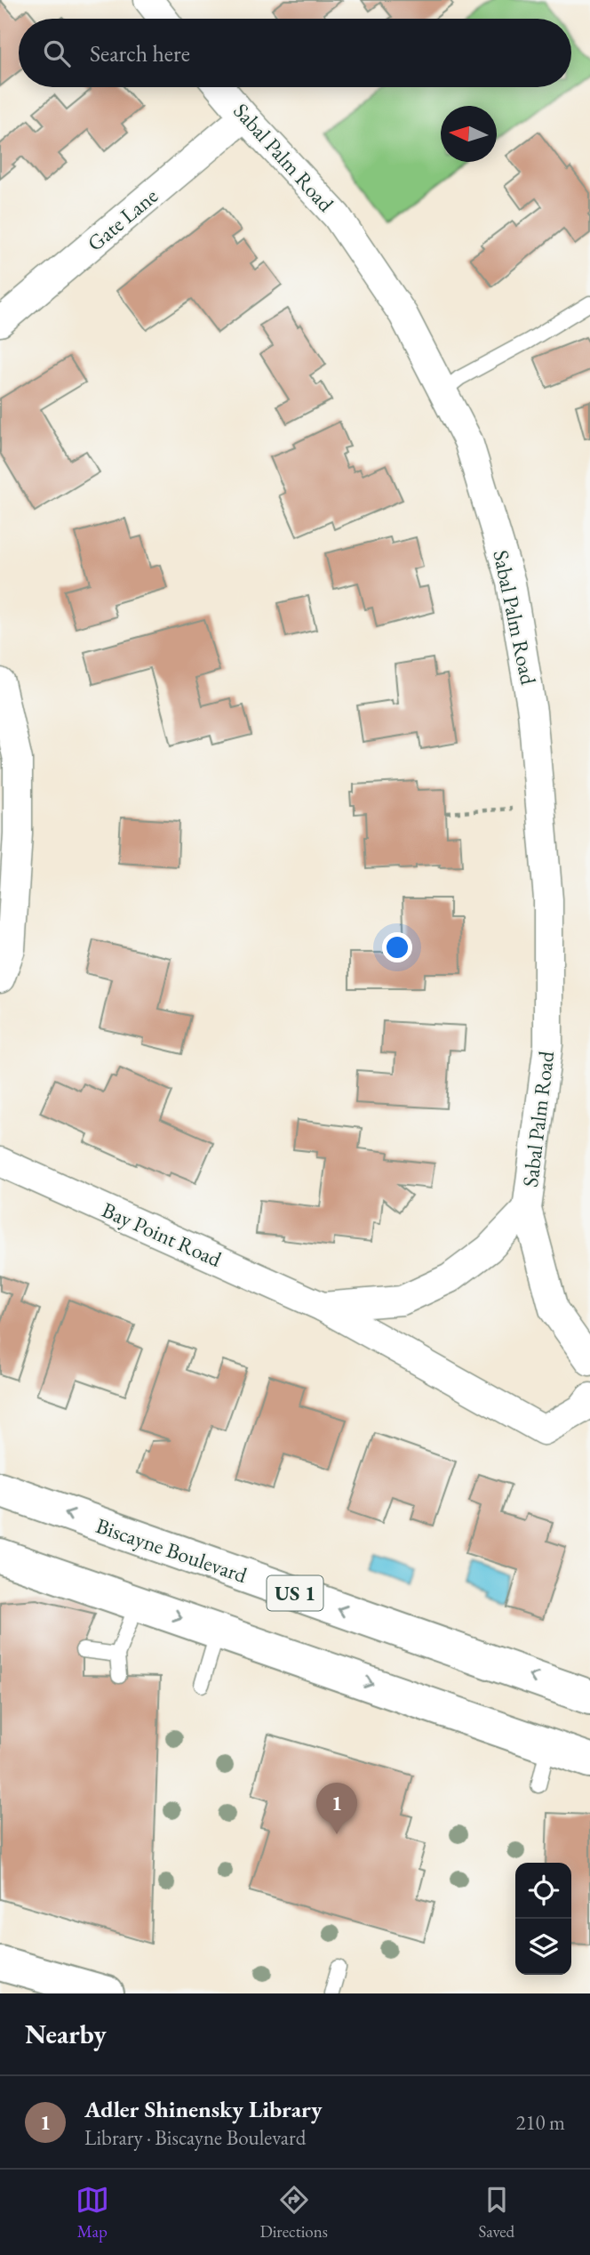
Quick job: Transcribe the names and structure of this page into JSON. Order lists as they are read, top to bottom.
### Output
{
  "streets": {
    "main road": ["Biscayne Boulevard", "US 1"],
    "street": ["Sabal Palm Road", "Gate Lane", "Bay Point Road"]
  },
  "crossings": [
    ["Sabal Palm Road", "Gate Lane"],
    ["Sabal Palm Road", "Bay Point Road"]
  ],
  "north": "left",
  "page": {
    "search": "Search here",
    "pins": "1",
    "heading": "Nearby",
    "list": [
      {
        "mark": "1",
        "name": "Adler Shinensky Library",
        "note": "Library · Biscayne Boulevard",
        "value": "210 m"
      }
    ],
    "nav": ["Map", "Directions", "Saved"]
  }
}
